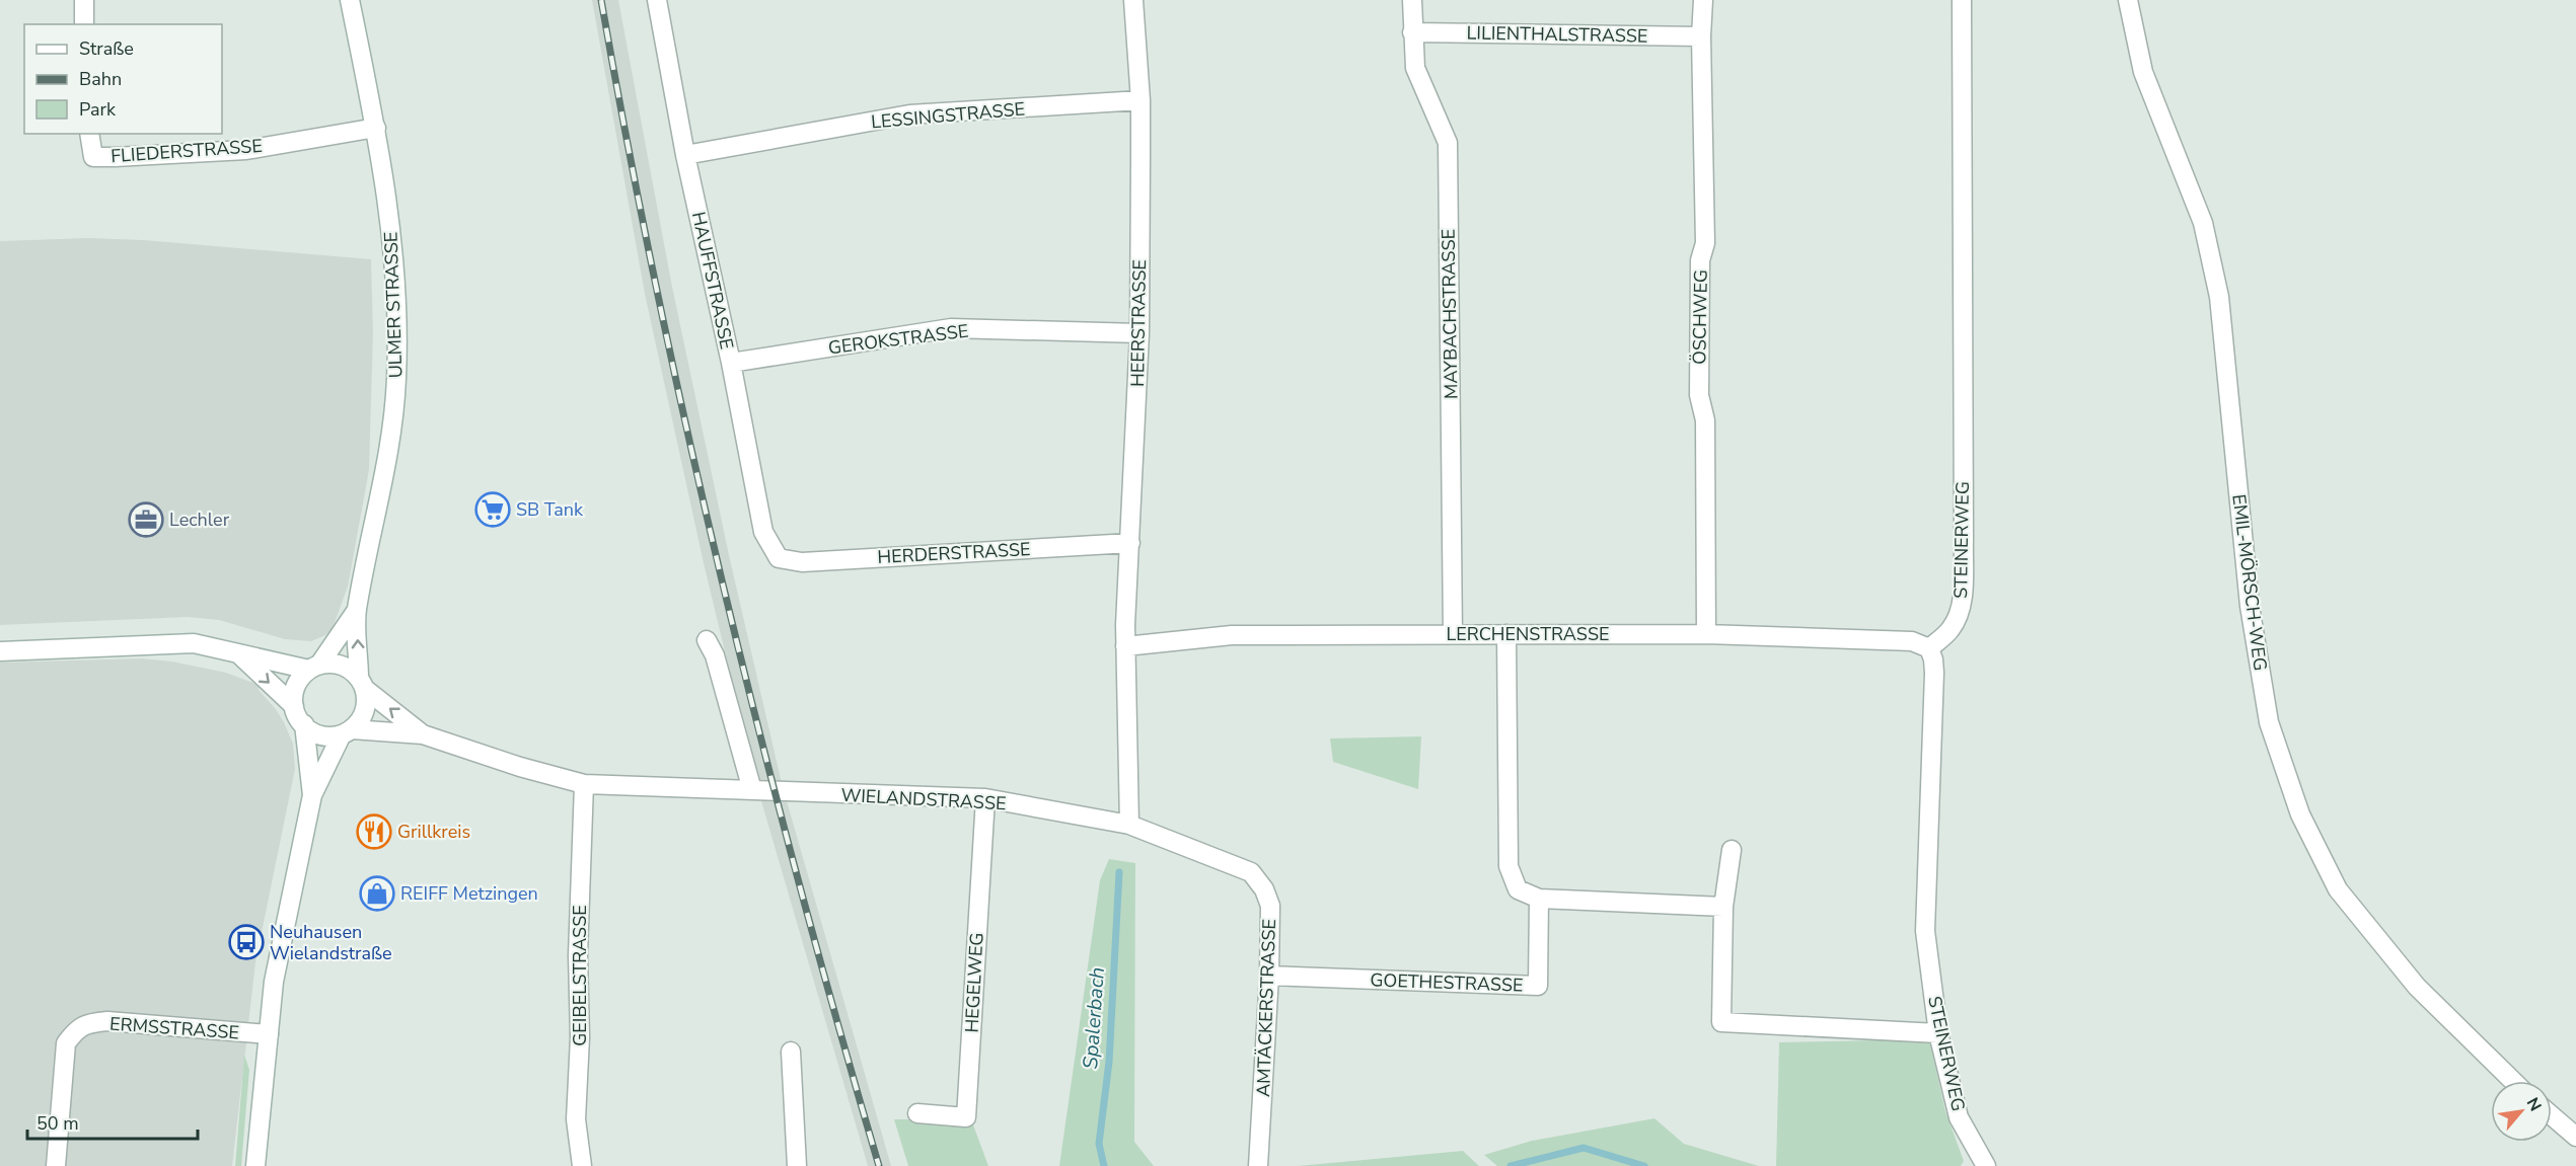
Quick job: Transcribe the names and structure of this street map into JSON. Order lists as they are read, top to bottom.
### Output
{
  "streets": {
    "street": [
      "LILIENTHALSTRASSE",
      "LESSINGSTRASSE",
      "FLIEDERSTRASSE",
      "HAUFFSTRASSE",
      "ULMER STRASSE",
      "MAYBACHSTRASSE",
      "ÖSCHWEG",
      "HEERSTRASSE",
      "GEROKSTRASSE",
      "STEINERWEG",
      "HERDERSTRASSE",
      "EMIL-MÖRSCH-WEG",
      "LERCHENSTRASSE",
      "WIELANDSTRASSE",
      "GEIBELSTRASSE",
      "HEGELWEG",
      "GOETHESTRASSE",
      "AMTÄCKERSTRASSE",
      "ERMSSTRASSE"
    ]
  },
  "crossings": [
    ["LILIENTHALSTRASSE", "MAYBACHSTRASSE"],
    ["LILIENTHALSTRASSE", "ÖSCHWEG"],
    ["LESSINGSTRASSE", "HAUFFSTRASSE"],
    ["LESSINGSTRASSE", "HEERSTRASSE"],
    ["FLIEDERSTRASSE", "ULMER STRASSE"],
    ["HAUFFSTRASSE", "GEROKSTRASSE"],
    ["HAUFFSTRASSE", "HERDERSTRASSE"],
    ["ULMER STRASSE", "WIELANDSTRASSE"],
    ["MAYBACHSTRASSE", "LERCHENSTRASSE"],
    ["ÖSCHWEG", "LERCHENSTRASSE"],
    ["HEERSTRASSE", "GEROKSTRASSE"],
    ["HEERSTRASSE", "HERDERSTRASSE"],
    ["HEERSTRASSE", "LERCHENSTRASSE"],
    ["STEINERWEG", "LERCHENSTRASSE"],
    ["WIELANDSTRASSE", "GEIBELSTRASSE"],
    ["WIELANDSTRASSE", "HEGELWEG"],
    ["WIELANDSTRASSE", "AMTÄCKERSTRASSE"],
    ["GOETHESTRASSE", "AMTÄCKERSTRASSE"]
  ],
  "water": ["Spalerbach"],
  "places": {
    "supermarket": ["SB Tank"],
    "office": ["Lechler"],
    "restaurant": ["Grillkreis"],
    "shop": ["REIFF Metzingen"],
    "bus stop": ["Neuhausen Wielandstraße"]
  },
  "legend": ["Straße", "Bahn", "Park"],
  "scale_bar": "50 m",
  "north": "top right"
}
